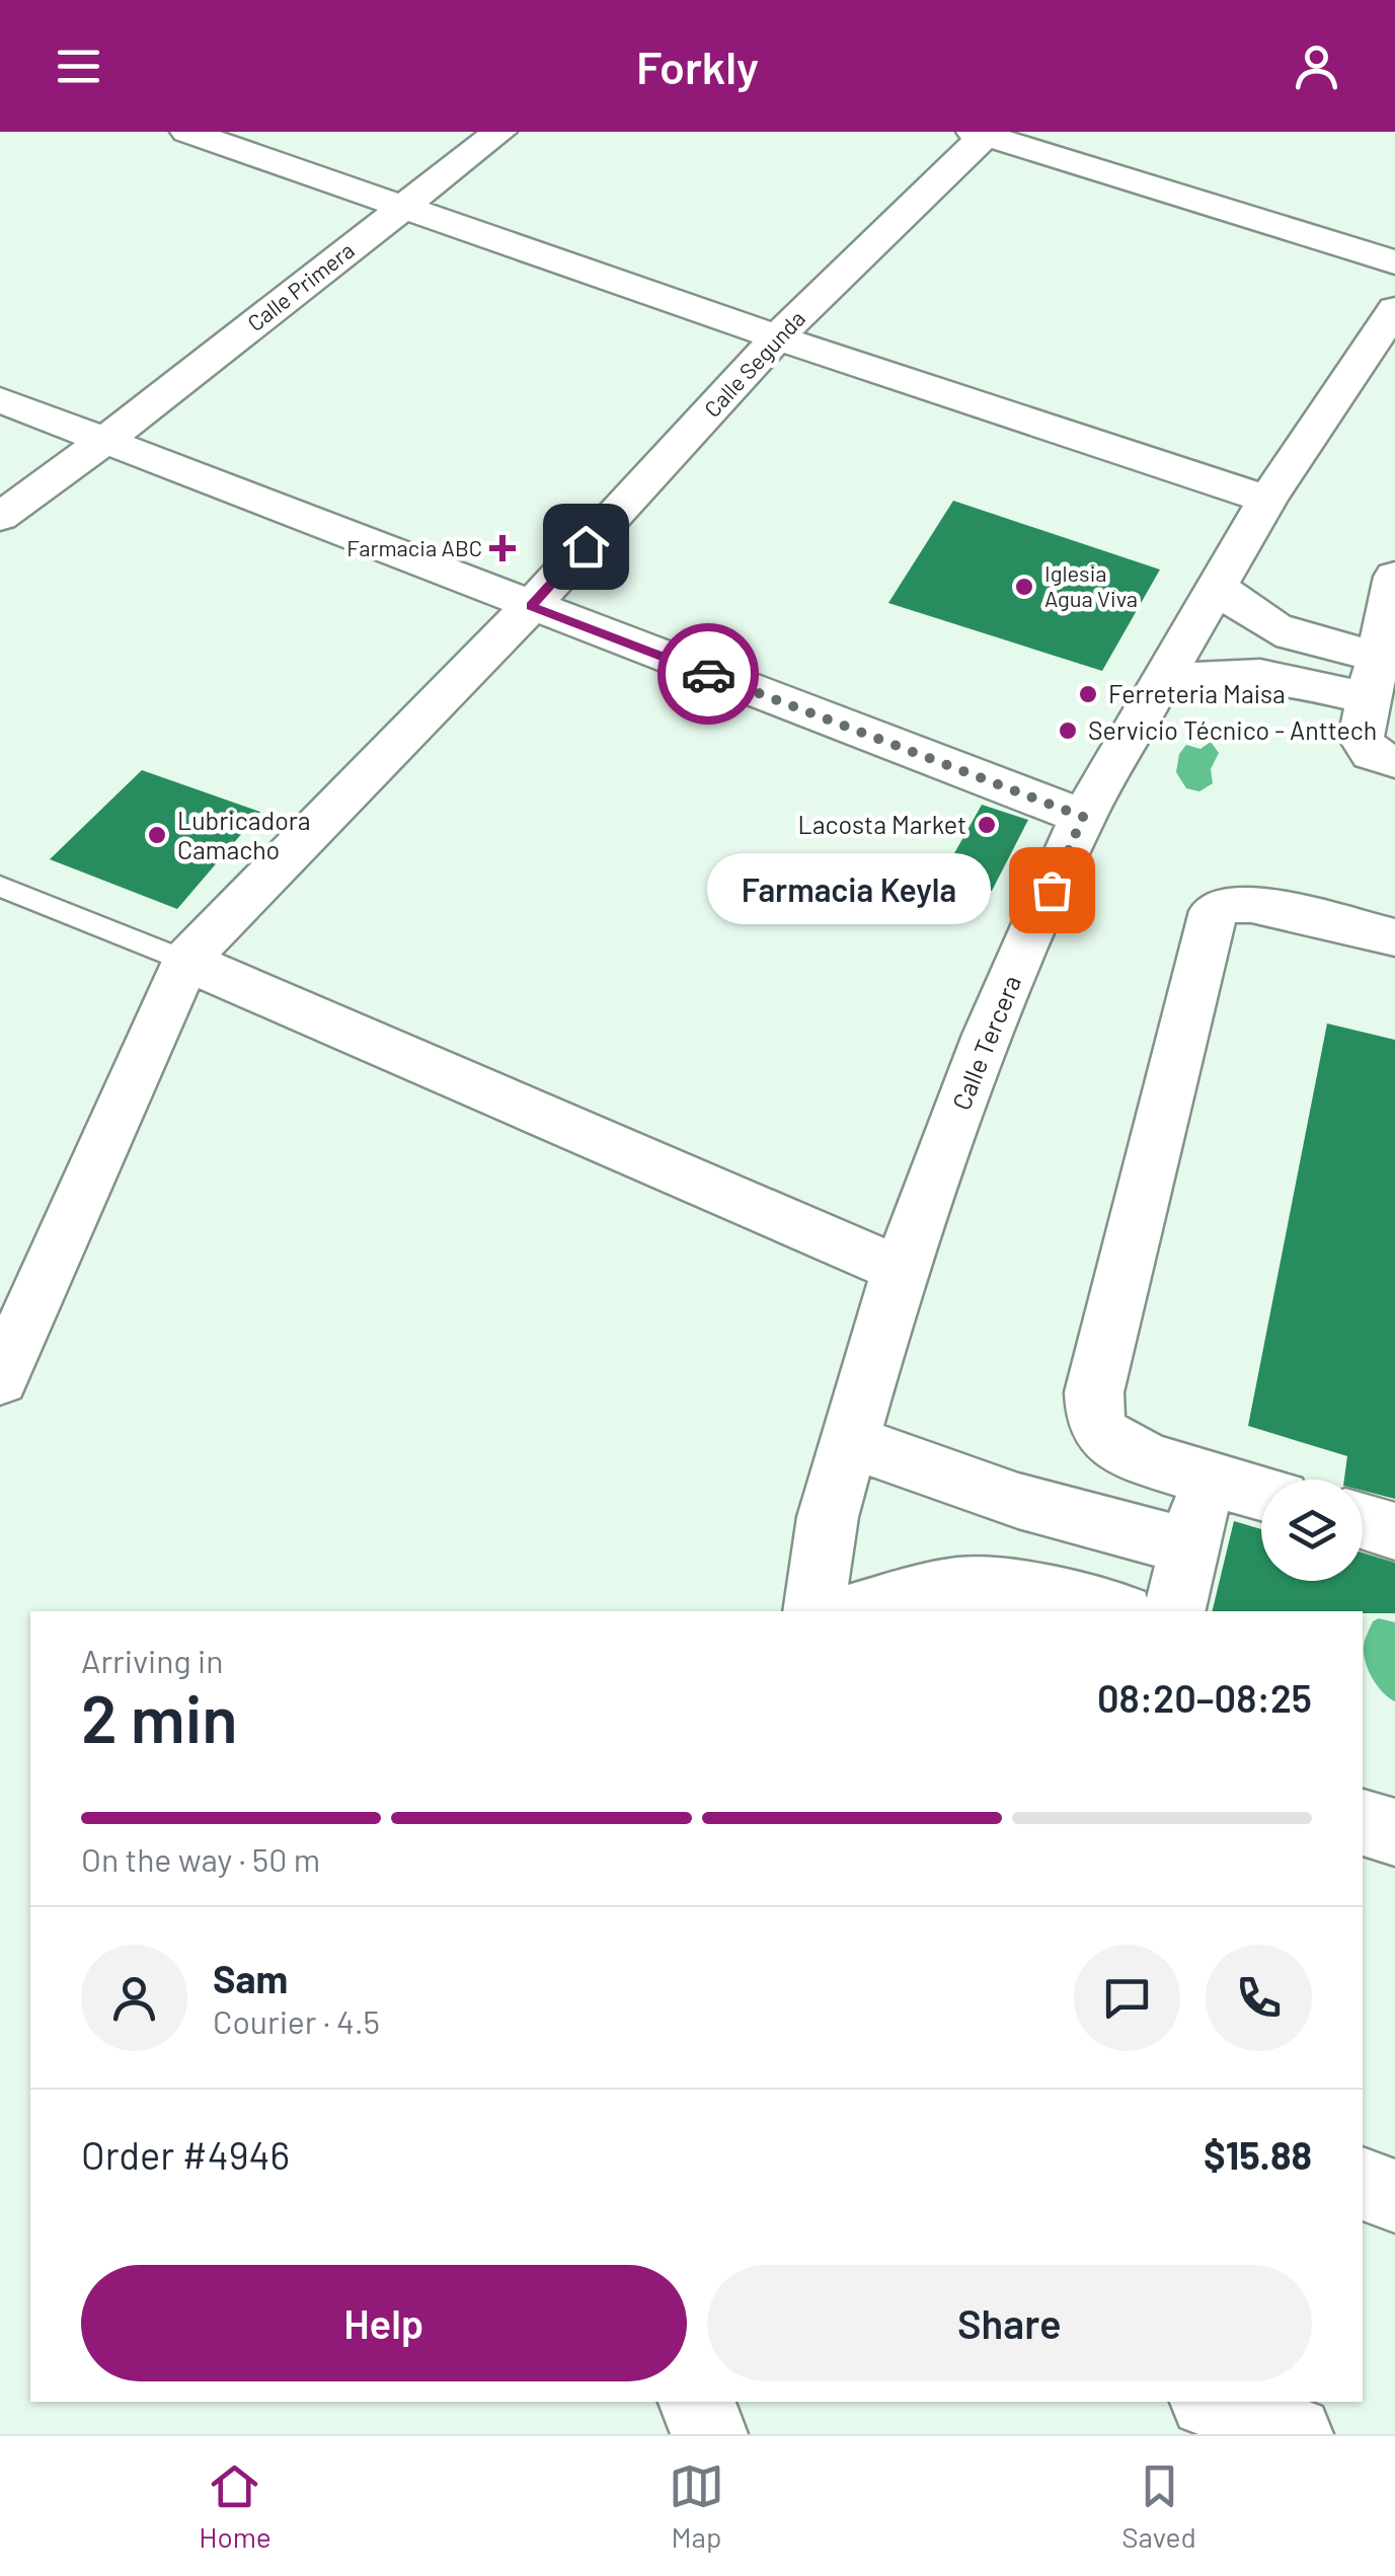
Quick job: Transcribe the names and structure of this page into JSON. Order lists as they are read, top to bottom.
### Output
{
  "streets": {
    "street": ["Calle Primera", "Calle Segunda", "Calle Tercera"]
  },
  "places": {
    "health": ["Farmacia ABC"],
    "other": [
      "Iglesia Agua Viva",
      "Ferreteria Maisa",
      "Servicio Técnico - Anttech",
      "Lacosta Market",
      "Lubricadora Camacho",
      "Farmacia Keyla"
    ]
  },
  "page": {
    "header": "Forkly",
    "bubble": "Farmacia Keyla",
    "heading": ["2 min", "Arriving in", "08:20–08:25"],
    "panel": [
      "Sam",
      "Courier · 4.5",
      "Order #4946",
      "$15.88"
    ],
    "bar": "On the way · 50 m",
    "buttons": ["Help", "Share"],
    "tabs": ["Home", "Map", "Saved"]
  }
}
